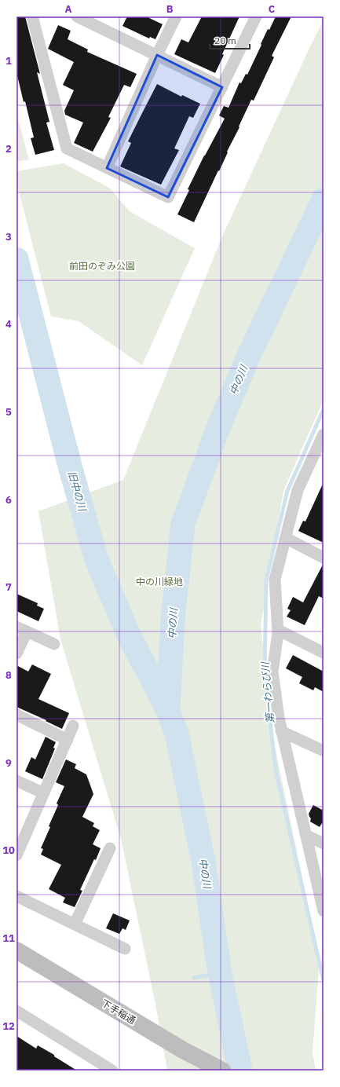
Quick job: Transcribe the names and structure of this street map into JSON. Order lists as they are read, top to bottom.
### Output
{
  "streets": {
    "main road": ["下手稲通"]
  },
  "water": ["中の川", "旧中の川", "第一わらび川"],
  "parks": ["前田のぞみ公園", "中の川緑地"],
  "scale_bar": "20 m",
  "grid": {
    "columns": ["A", "B", "C"],
    "rows": [
      "1",
      "2",
      "3",
      "4",
      "5",
      "6",
      "7",
      "8",
      "9",
      "10",
      "11",
      "12"
    ]
  }
}
